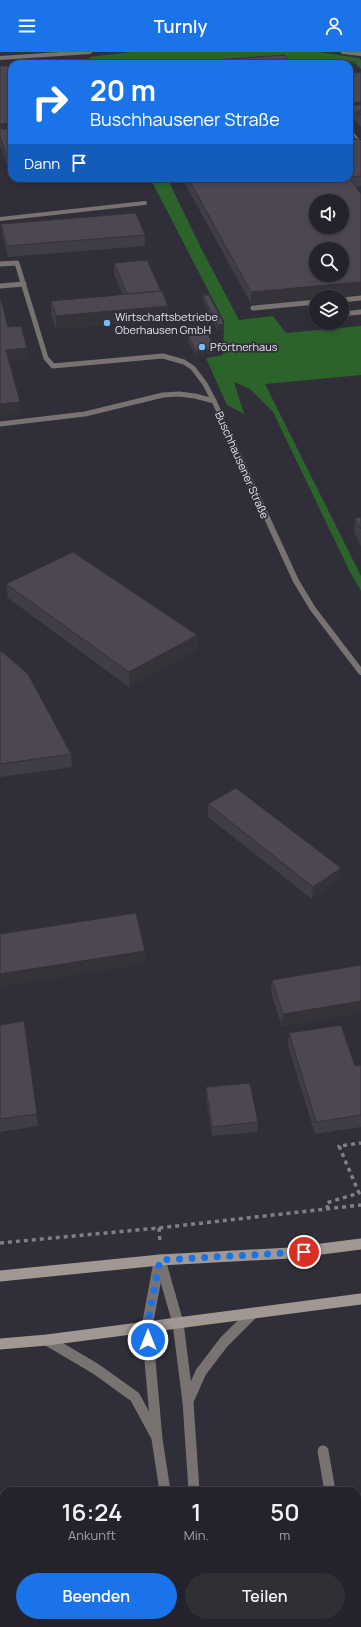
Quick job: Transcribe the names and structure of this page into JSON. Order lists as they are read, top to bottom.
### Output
{
  "streets": {
    "street": ["Buschhausener Straße"]
  },
  "places": ["Wirtschaftsbetriebe Oberhausen GmbH", "Pförtnerhaus"],
  "page": {
    "header": "Turnly",
    "turn": ["20 m", "Buschhausener Straße"],
    "then": "Dann",
    "eta": [
      "16:24",
      "Ankunft",
      "1",
      "Min.",
      "50",
      "m"
    ],
    "buttons": ["Beenden", "Teilen"]
  }
}
